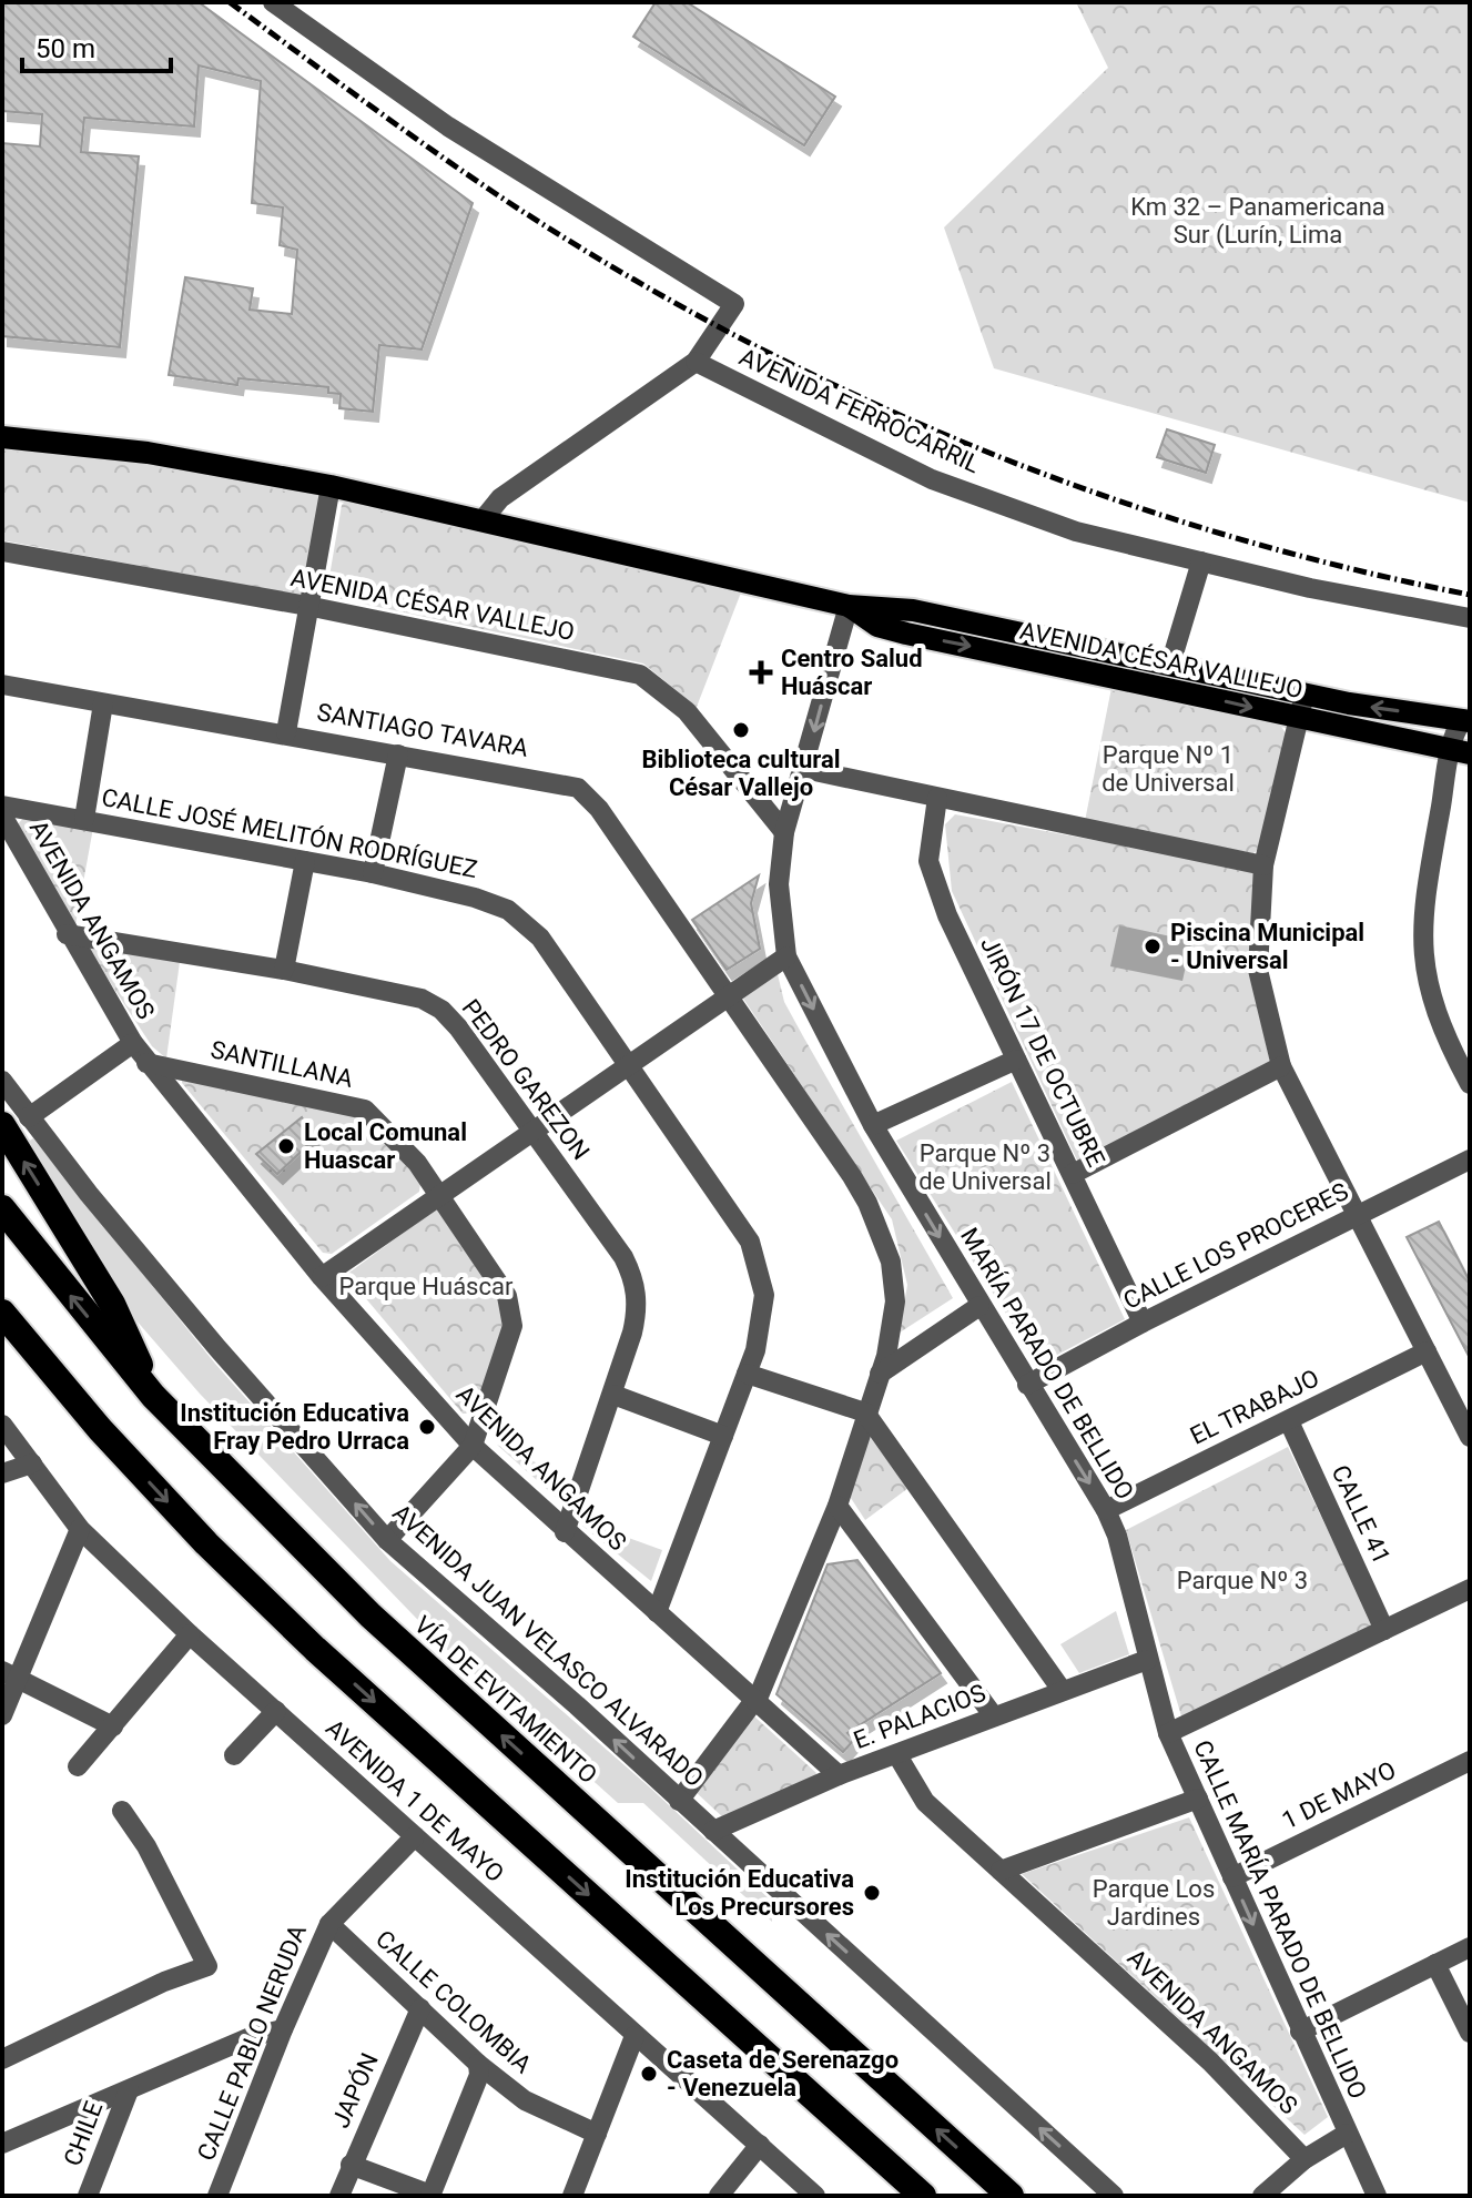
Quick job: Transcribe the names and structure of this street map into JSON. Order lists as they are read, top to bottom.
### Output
{
  "streets": {
    "highway": ["VÍA DE EVITAMIENTO"],
    "main road": ["AVENIDA CÉSAR VALLEJO"],
    "street": [
      "AVENIDA FERROCARRIL",
      "SANTIAGO TAVARA",
      "CALLE JOSÉ MELITÓN RODRÍGUEZ",
      "AVENIDA ANGAMOS",
      "JIRÓN 17 DE OCTUBRE",
      "SANTILLANA",
      "PEDRO GAREZON",
      "CALLE LOS PROCERES",
      "MARÍA PARADO DE BELLIDO",
      "EL TRABAJO",
      "CALLE 41",
      "AVENIDA JUAN VELASCO ALVARADO",
      "E. PALACIOS",
      "1 DE MAYO",
      "AVENIDA 1 DE MAYO",
      "CALLE MARÍA PARADO DE BELLIDO",
      "CALLE COLOMBIA",
      "CALLE PABLO NERUDA",
      "JAPÓN",
      "CHILE"
    ]
  },
  "crossings": [
    ["AVENIDA CÉSAR VALLEJO", "MARÍA PARADO DE BELLIDO"],
    ["SANTIAGO TAVARA", "AVENIDA ANGAMOS"],
    ["SANTIAGO TAVARA", "AVENIDA JUAN VELASCO ALVARADO"],
    ["CALLE JOSÉ MELITÓN RODRÍGUEZ", "AVENIDA ANGAMOS"],
    ["AVENIDA ANGAMOS", "SANTILLANA"],
    ["AVENIDA ANGAMOS", "PEDRO GAREZON"],
    ["AVENIDA ANGAMOS", "E. PALACIOS"],
    ["JIRÓN 17 DE OCTUBRE", "CALLE LOS PROCERES"],
    ["SANTILLANA", "AVENIDA JUAN VELASCO ALVARADO"],
    ["CALLE LOS PROCERES", "MARÍA PARADO DE BELLIDO"],
    ["MARÍA PARADO DE BELLIDO", "EL TRABAJO"],
    ["MARÍA PARADO DE BELLIDO", "E. PALACIOS"],
    ["MARÍA PARADO DE BELLIDO", "CALLE MARÍA PARADO DE BELLIDO"],
    ["EL TRABAJO", "CALLE 41"],
    ["AVENIDA JUAN VELASCO ALVARADO", "E. PALACIOS"],
    ["E. PALACIOS", "CALLE MARÍA PARADO DE BELLIDO"],
    ["1 DE MAYO", "CALLE MARÍA PARADO DE BELLIDO"],
    ["AVENIDA 1 DE MAYO", "CALLE PABLO NERUDA"],
    ["CALLE COLOMBIA", "CALLE PABLO NERUDA"],
    ["CALLE COLOMBIA", "JAPÓN"]
  ],
  "one_way": ["MARÍA PARADO DE BELLIDO", "AVENIDA JUAN VELASCO ALVARADO"],
  "parks": [
    "Km 32 – Panamericana Sur (Lurín, Lima",
    "Parque Nº 1 de Universal",
    "Parque Nº 3 de Universal",
    "Parque Huáscar",
    "Parque Nº 3",
    "Parque Los Jardines"
  ],
  "places": {
    "health": ["Centro Salud Huáscar"],
    "other": [
      "Biblioteca cultural César Vallejo",
      "Piscina Municipal - Universal",
      "Local Comunal Huascar",
      "Institución Educativa Fray Pedro Urraca",
      "Institución Educativa Los Precursores",
      "Caseta de Serenazgo - Venezuela"
    ]
  },
  "scale_bar": "50 m"
}
